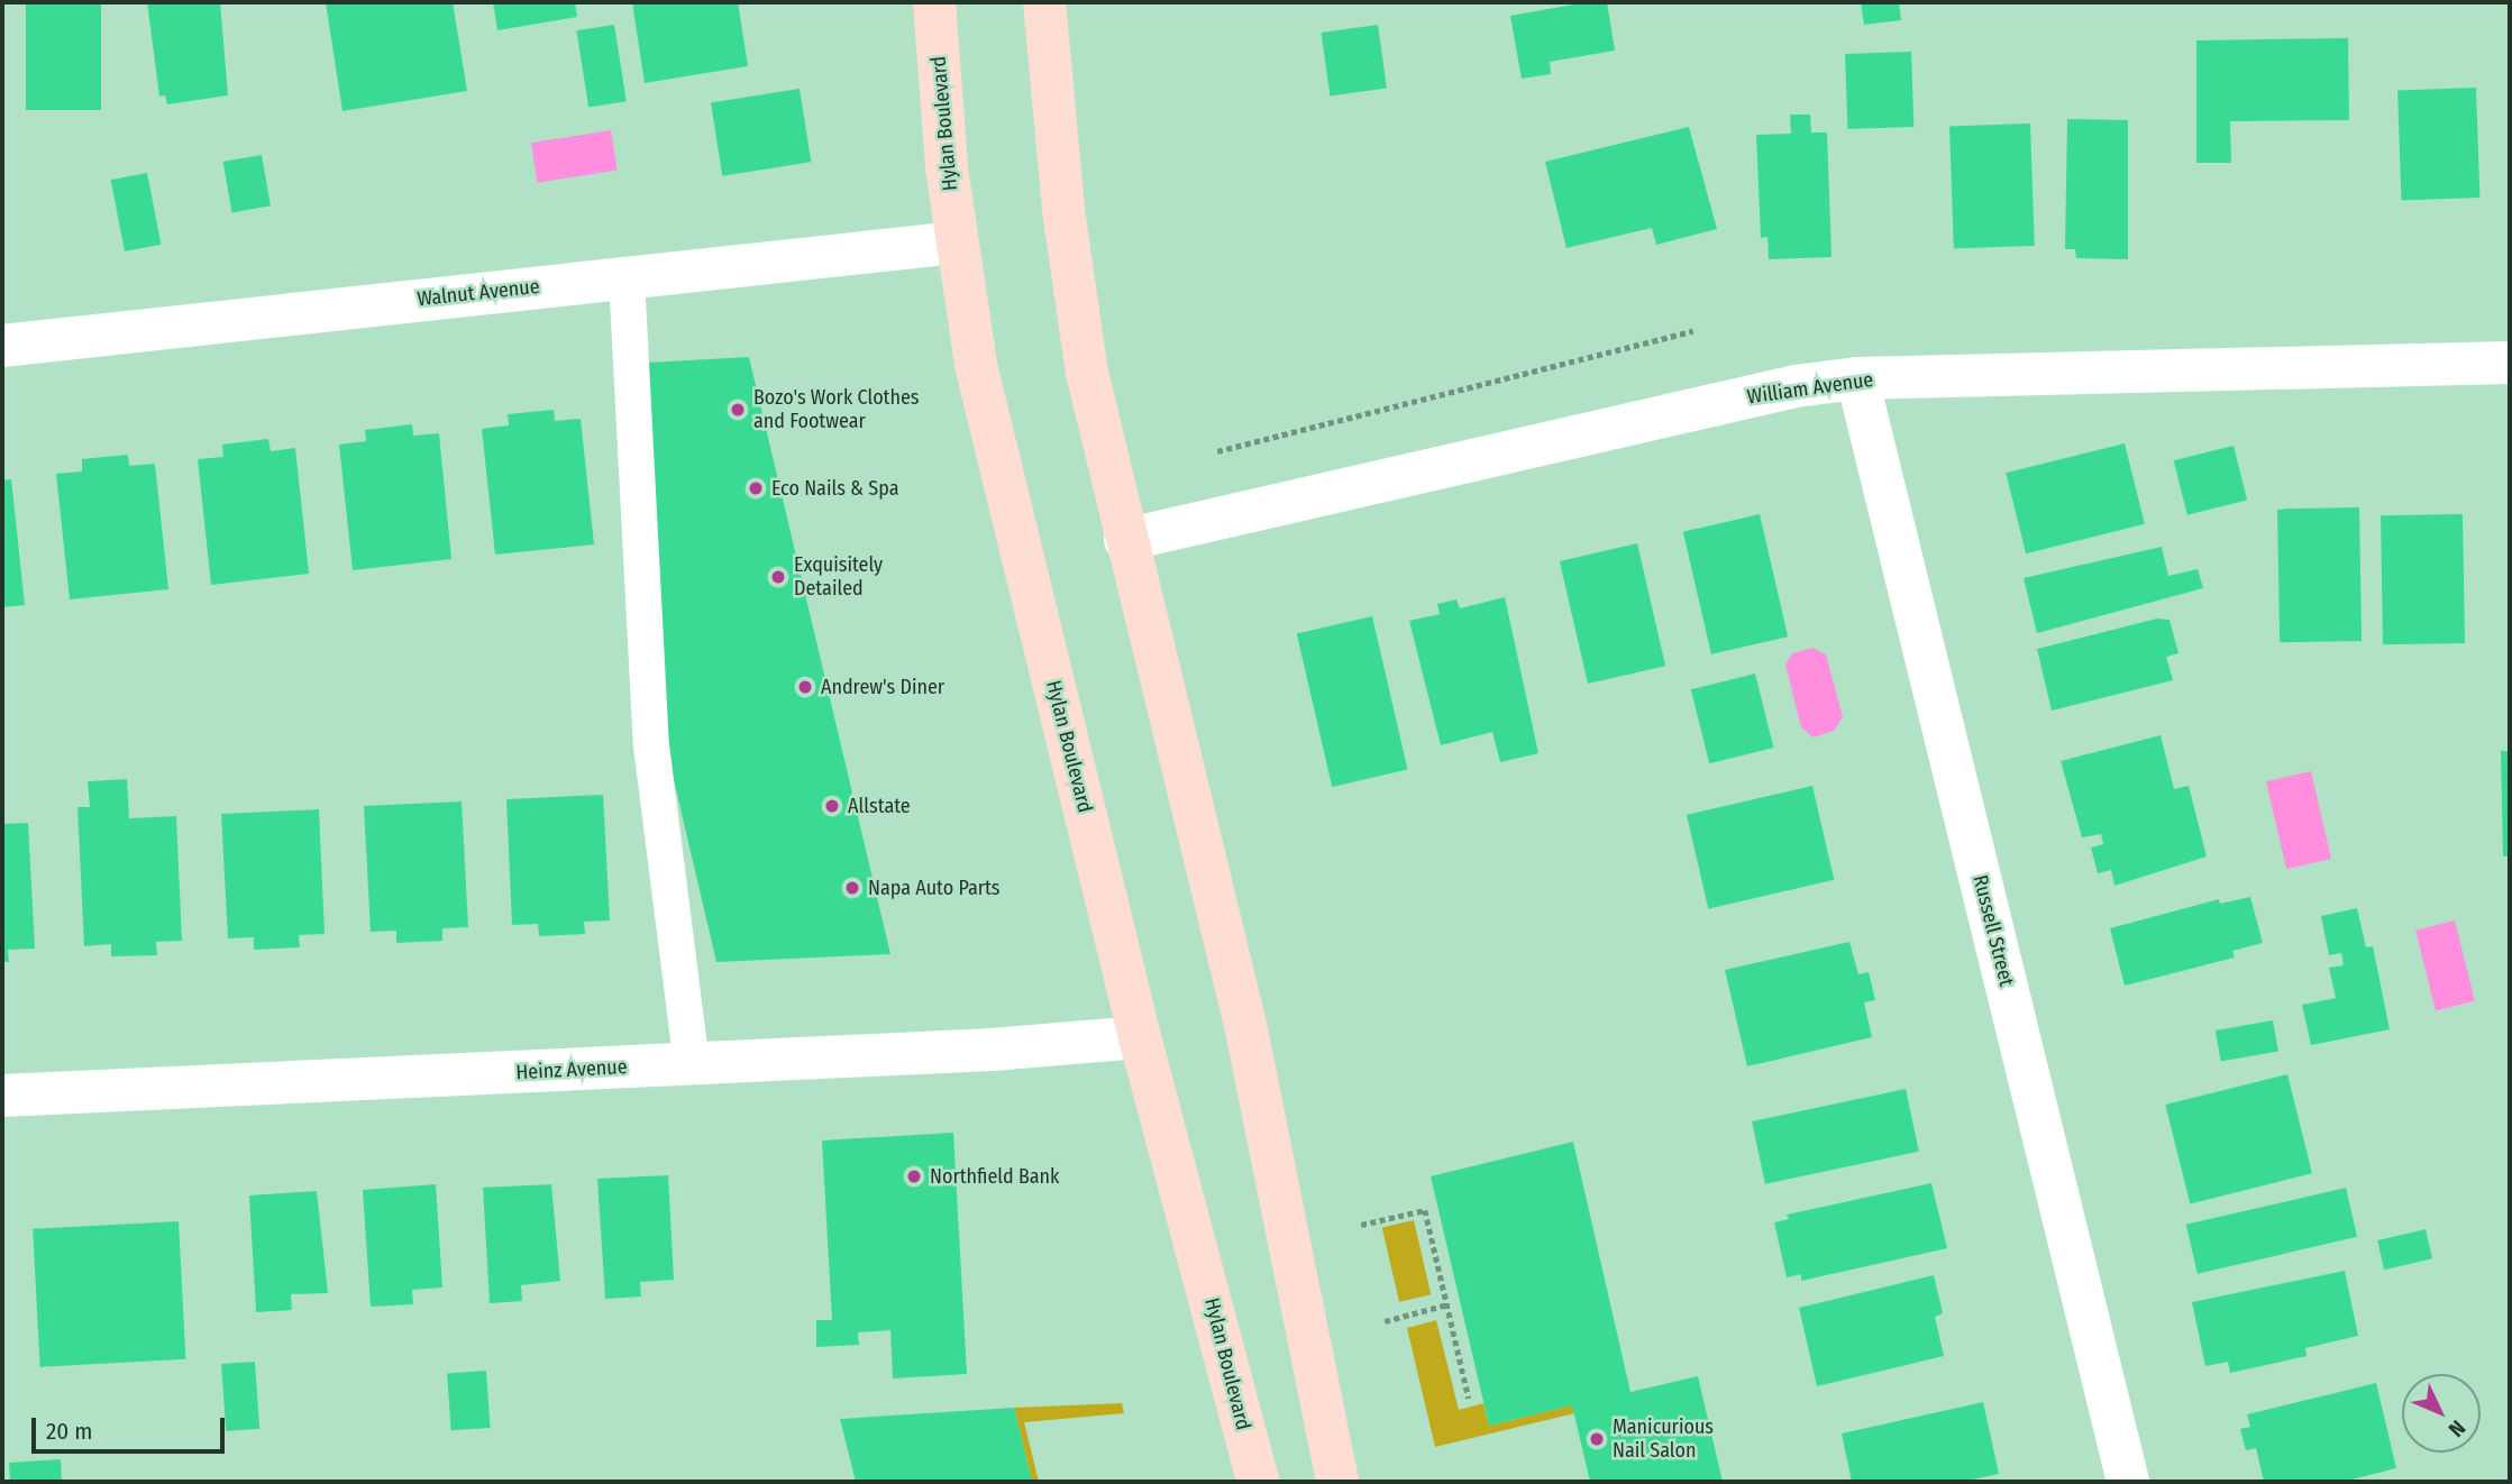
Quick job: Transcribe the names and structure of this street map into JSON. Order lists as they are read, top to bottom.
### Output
{
  "streets": {
    "main road": ["Hylan Boulevard"],
    "street": [
      "Walnut Avenue",
      "William Avenue",
      "Russell Street",
      "Heinz Avenue"
    ]
  },
  "crossings": [
    ["Hylan Boulevard", "Walnut Avenue"],
    ["Hylan Boulevard", "Heinz Avenue"],
    ["William Avenue", "Russell Street"]
  ],
  "places": [
    "Bozo's Work Clothes and Footwear",
    "Eco Nails & Spa",
    "Exquisitely Detailed",
    "Andrew's Diner",
    "Allstate",
    "Napa Auto Parts",
    "Northfield Bank",
    "Manicurious Nail Salon"
  ],
  "scale_bar": "20 m",
  "north": "bottom right"
}
